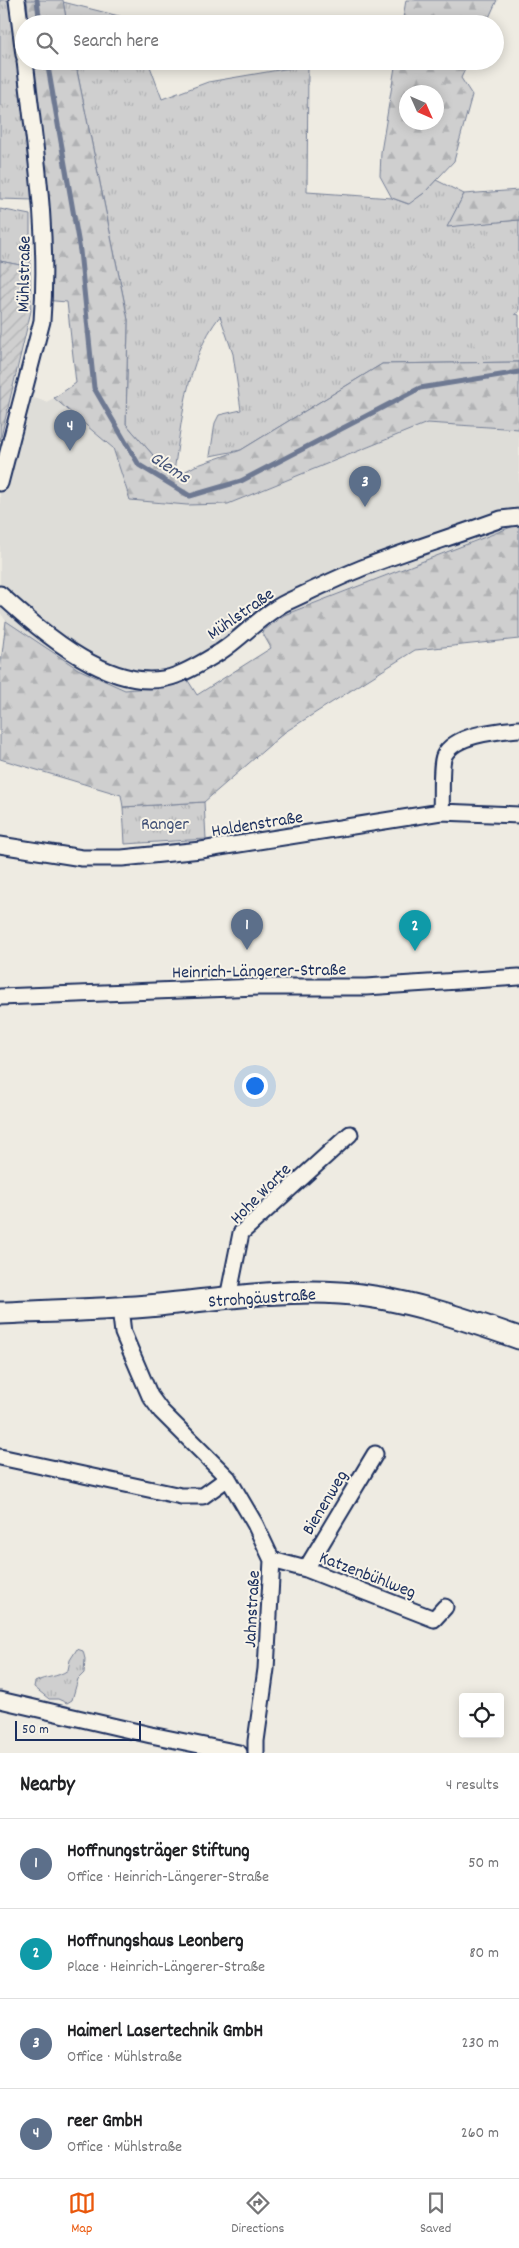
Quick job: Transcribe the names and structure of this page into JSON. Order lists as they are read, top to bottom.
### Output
{
  "streets": {
    "main road": ["Strohgäustraße"],
    "street": [
      "Mühlstraße",
      "Haldenstraße",
      "Heinrich-Längerer-Straße",
      "Hohe Warte",
      "Bienenweg",
      "Katzenbühlweg",
      "Jahnstraße"
    ]
  },
  "crossings": [
    ["Hohe Warte", "Strohgäustraße"],
    ["Strohgäustraße", "Jahnstraße"],
    ["Bienenweg", "Katzenbühlweg"],
    ["Katzenbühlweg", "Jahnstraße"]
  ],
  "water": ["Glems"],
  "parks": ["Ranger"],
  "scale_bar": "50 m",
  "north": "bottom right",
  "page": {
    "search": "Search here",
    "pins": [
      "4",
      "3",
      "1",
      "2"
    ],
    "scale": "50 m",
    "heading": ["Nearby", "4 results"],
    "list": [
      {
        "mark": "1",
        "name": "Hoffnungsträger Stiftung",
        "note": "Office · Heinrich-Längerer-Straße",
        "value": "50 m"
      },
      {
        "mark": "2",
        "name": "Hoffnungshaus Leonberg",
        "note": "Place · Heinrich-Längerer-Straße",
        "value": "80 m"
      },
      {
        "mark": "3",
        "name": "Haimerl Lasertechnik GmbH",
        "note": "Office · Mühlstraße",
        "value": "230 m"
      },
      {
        "mark": "4",
        "name": "reer GmbH",
        "note": "Office · Mühlstraße",
        "value": "260 m"
      }
    ],
    "nav": ["Map", "Directions", "Saved"]
  }
}
